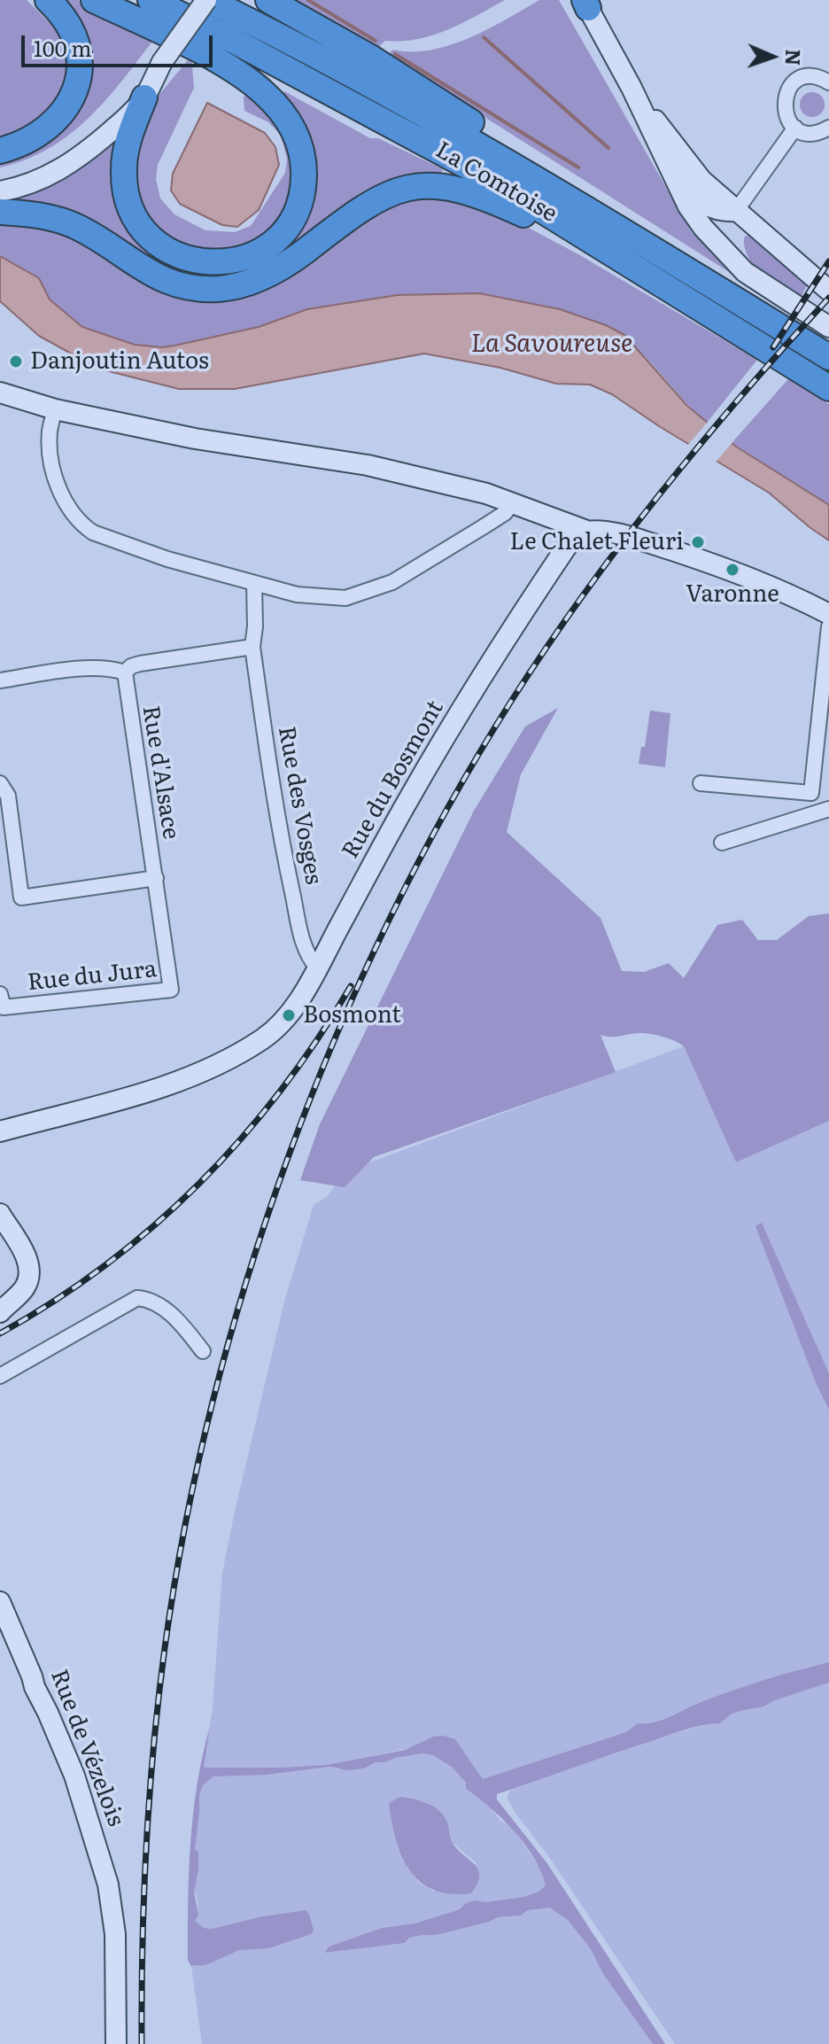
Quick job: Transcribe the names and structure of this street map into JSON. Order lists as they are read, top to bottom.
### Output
{
  "streets": {
    "highway": ["La Comtoise"],
    "street": [
      "Rue d'Alsace",
      "Rue du Bosmont",
      "Rue des Vosges",
      "Rue du Jura",
      "Rue de Vézelois"
    ]
  },
  "crossings": [
    ["Rue d'Alsace", "Rue du Jura"],
    ["Rue du Bosmont", "Rue des Vosges"]
  ],
  "water": ["La Savoureuse"],
  "places": [
    "Danjoutin Autos",
    "Le Chalet Fleuri",
    "Varonne",
    "Bosmont"
  ],
  "scale_bar": "100 m",
  "north": "right"
}
